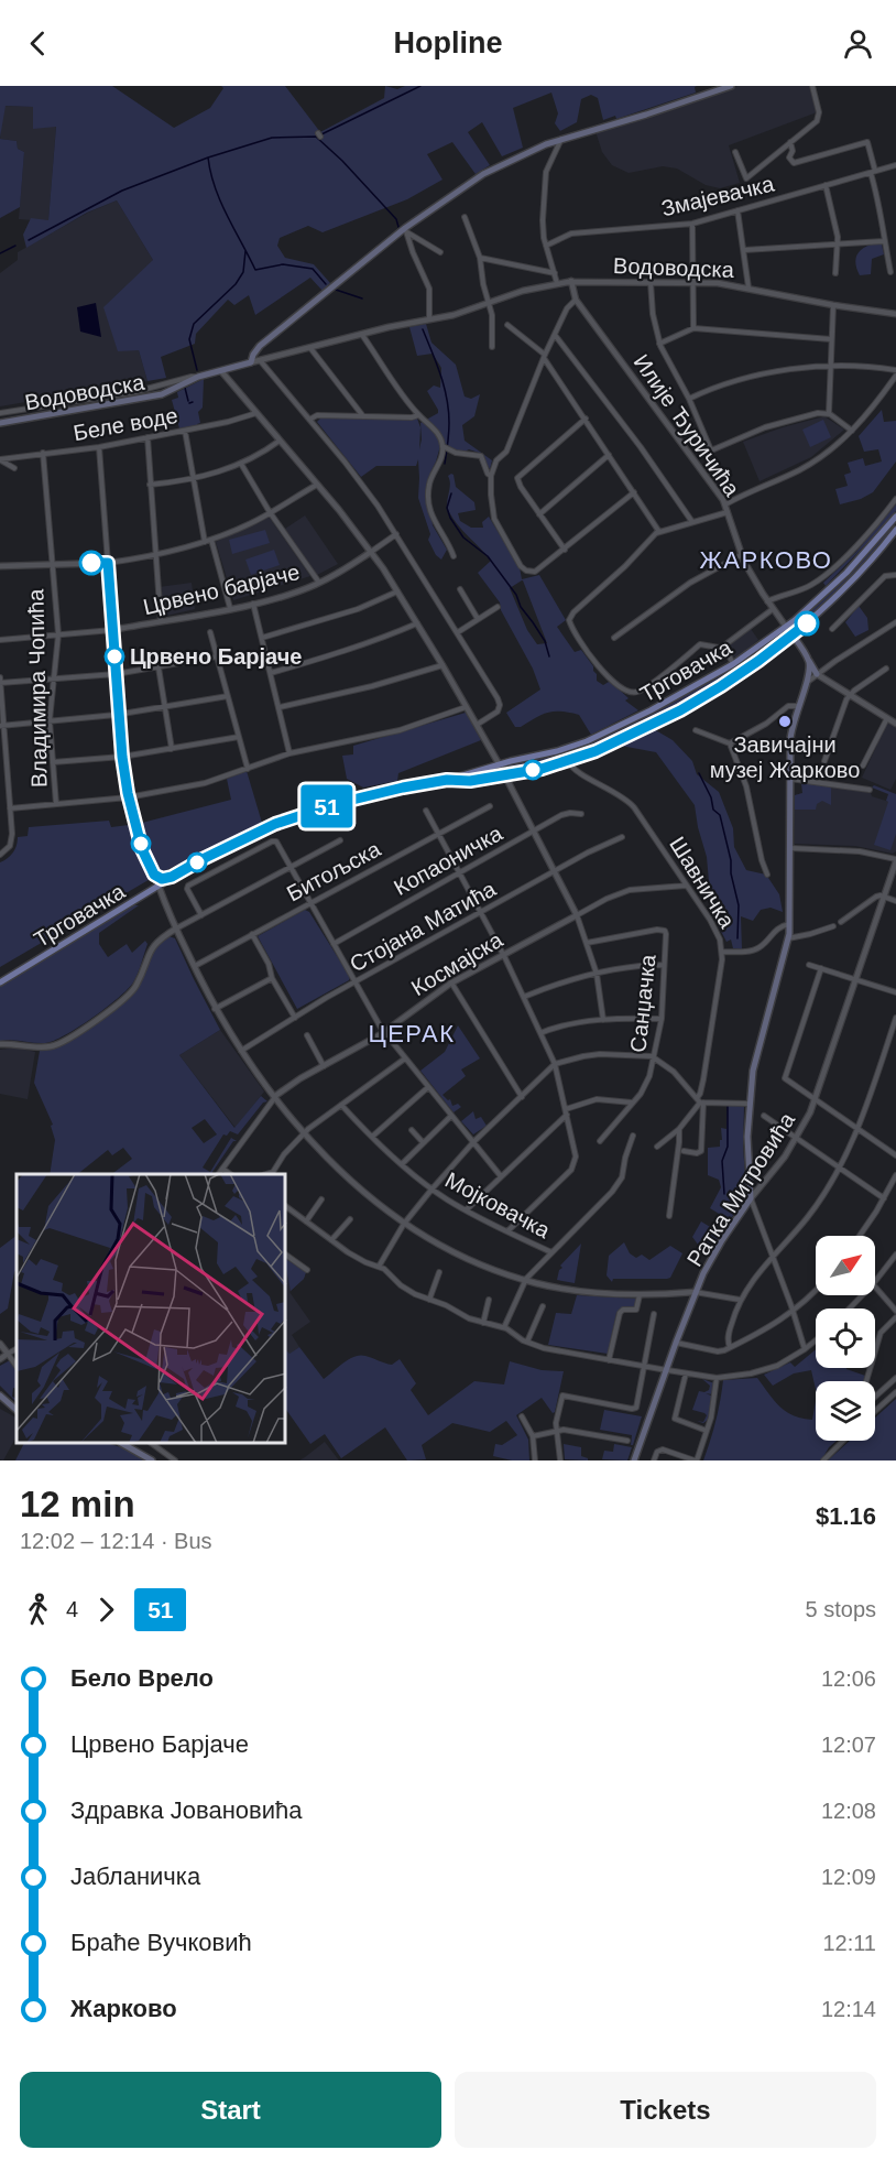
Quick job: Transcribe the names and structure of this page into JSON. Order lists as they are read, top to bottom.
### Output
{
  "streets": {
    "main road": ["Водоводска", "Трговачка", "Ратка Митровића"],
    "street": [
      "Змајевачка",
      "Беле воде",
      "Илије Ђуричића",
      "Црвено барјаче",
      "Владимира Чопића",
      "Копаоничка",
      "Битољска",
      "Шавничка",
      "Стојана Матића",
      "Космајска",
      "Санџачка",
      "Мојковачка"
    ]
  },
  "crossings": [
    ["Водоводска", "Илије Ђуричића"],
    ["Беле воде", "Владимира Чопића"],
    ["Илије Ђуричића", "Трговачка"],
    ["Црвено барјаче", "Владимира Чопића"],
    ["Трговачка", "Шавничка"],
    ["Шавничка", "Космајска"]
  ],
  "districts": ["ЖАРКОВО", "ЦЕРАК"],
  "places": ["Црвено Барјаче", "Завичајни музеј Жарково"],
  "lines": ["bus line 51"],
  "north": "top right",
  "page": {
    "header": "Hopline",
    "on_map": "51",
    "heading": ["12 min", "12:02 – 12:14 · Bus", "$1.16"],
    "legs": ["4", "51", "5 stops"],
    "list": [
      {
        "name": "Бело Врело",
        "value": "12:06"
      },
      {
        "name": "Црвено Барјаче",
        "value": "12:07"
      },
      {
        "name": "Здравка Јовановића",
        "value": "12:08"
      },
      {
        "name": "Јабланичка",
        "value": "12:09"
      },
      {
        "name": "Браће Вучковић",
        "value": "12:11"
      },
      {
        "name": "Жарково",
        "value": "12:14"
      }
    ],
    "buttons": ["Start", "Tickets"]
  }
}
